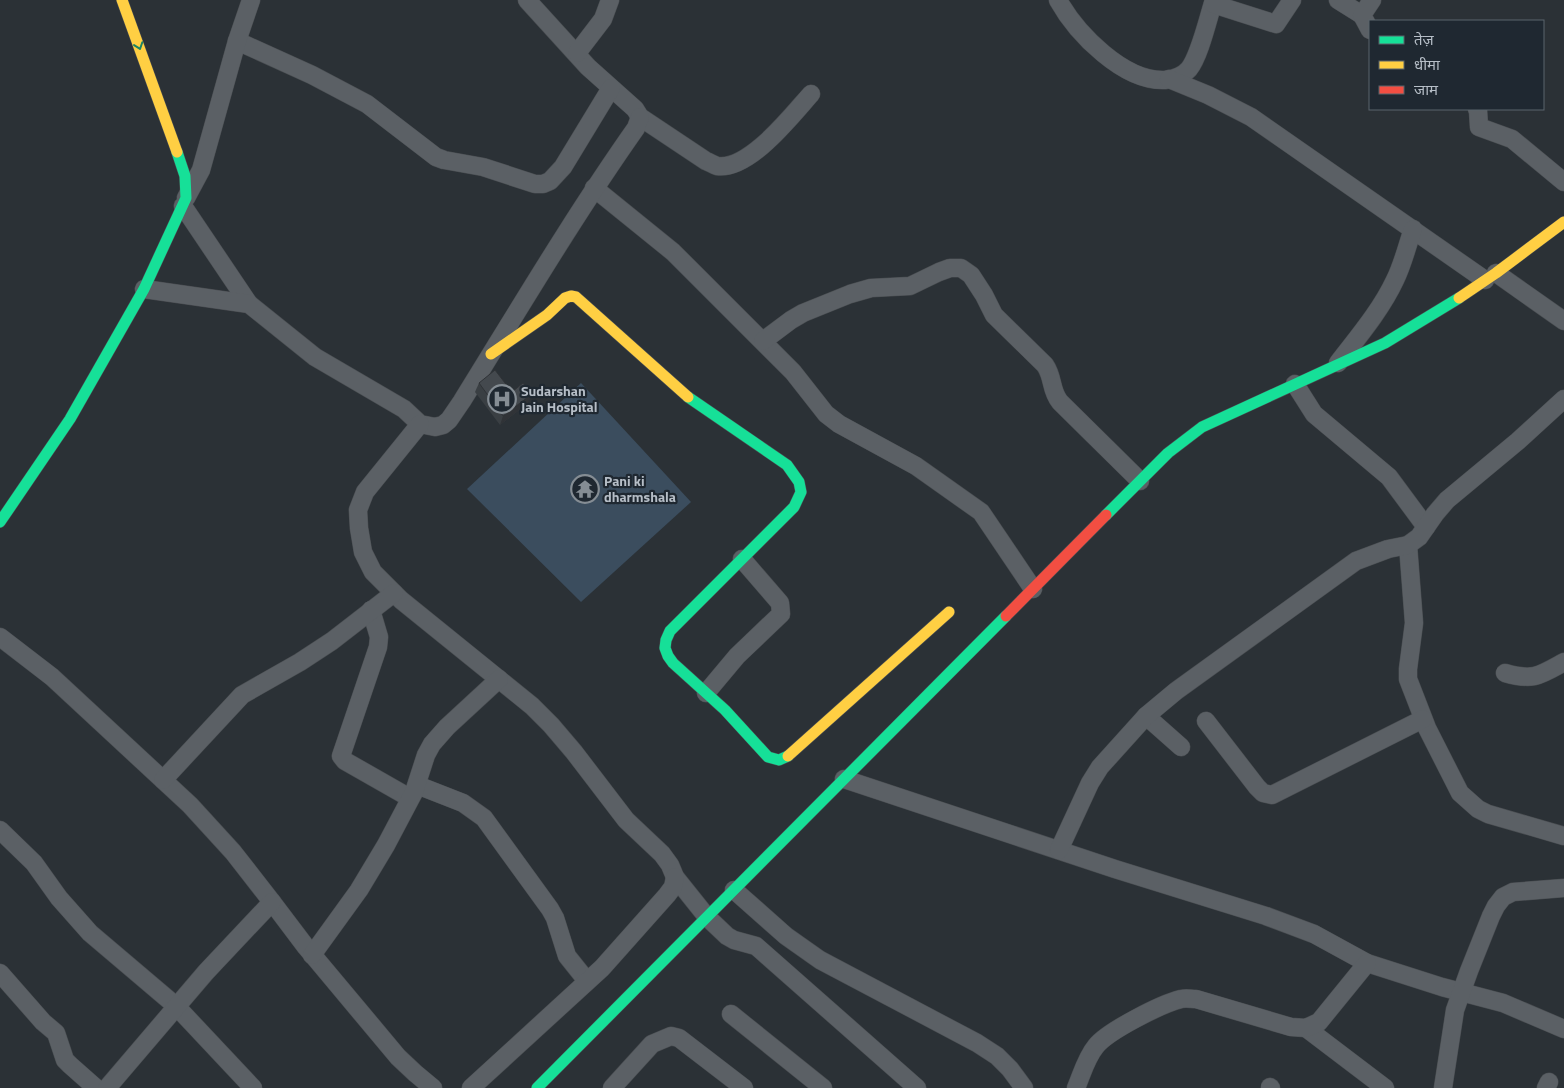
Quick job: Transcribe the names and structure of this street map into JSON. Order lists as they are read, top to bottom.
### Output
{
  "places": {
    "hospital": ["Sudarshan Jain Hospital"],
    "temple": ["Pani ki dharmshala"]
  },
  "legend": ["तेज़", "धीमा", "जाम"]
}
